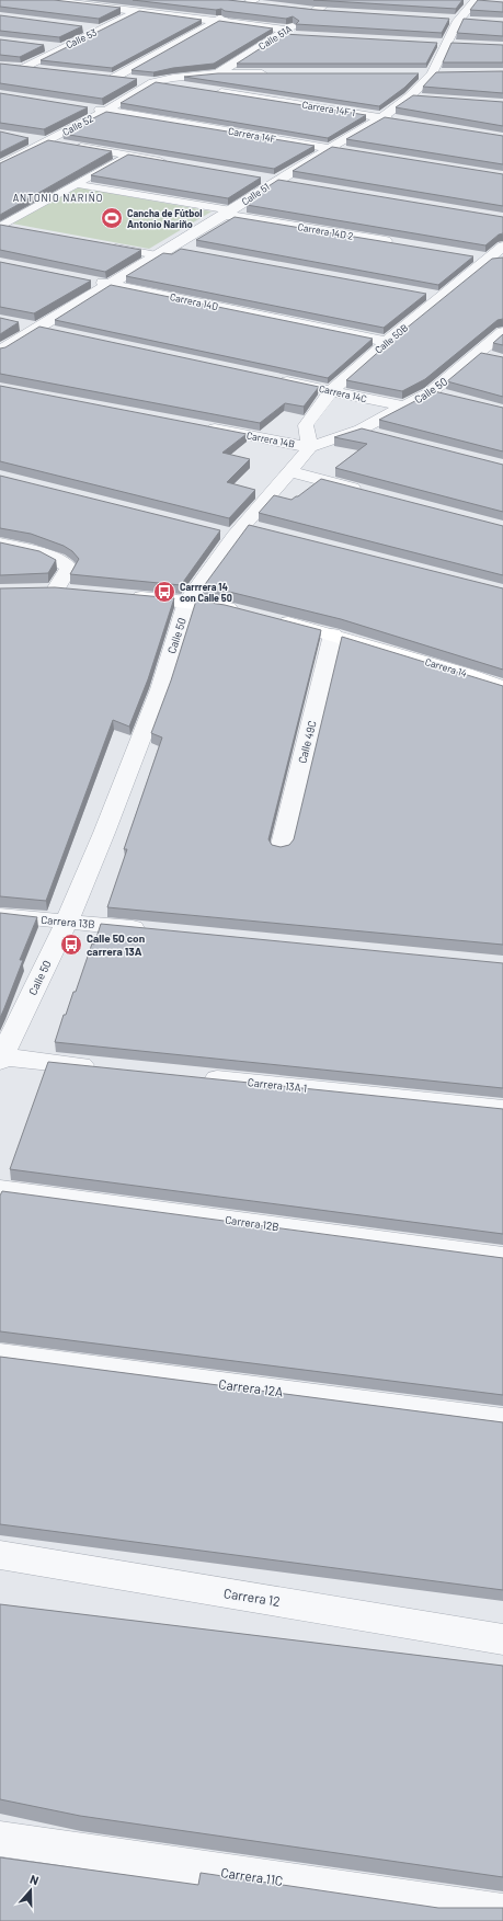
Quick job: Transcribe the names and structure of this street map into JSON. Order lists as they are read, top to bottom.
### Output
{
  "streets": {
    "main road": ["Carrera 14"],
    "street": [
      "Calle 51A",
      "Calle 53",
      "Carrera 14F 1",
      "Calle 52",
      "Carrera 14F",
      "Calle 51",
      "Carrera 14D 2",
      "Carrera 14D",
      "Calle 50B",
      "Calle 50",
      "Carrera 14C",
      "Carrera 14B",
      "Calle 49C",
      "Carrera 13B",
      "Carrera 13A 1",
      "Carrera 12B",
      "Carrera 12A",
      "Carrera 12",
      "Carrera 11C"
    ]
  },
  "crossings": [
    ["Carrera 14F 1", "Calle 51"],
    ["Calle 52", "Carrera 14F"],
    ["Carrera 14F", "Calle 51"],
    ["Calle 51", "Carrera 14D 2"],
    ["Calle 51", "Carrera 14D"],
    ["Carrera 14D", "Calle 50B"],
    ["Calle 50B", "Carrera 14C"],
    ["Calle 50", "Carrera 14C"],
    ["Calle 50", "Carrera 14B"],
    ["Calle 50", "Carrera 13B"],
    ["Carrera 14", "Calle 49C"]
  ],
  "districts": ["ANTONIO NARIÑO"],
  "places": {
    "sports": ["Cancha de Fútbol Antonio Nariño"],
    "bus stop": ["Carrrera 14 con Calle 50", "Calle 50 con carrera 13A"]
  },
  "north": "top"
}
